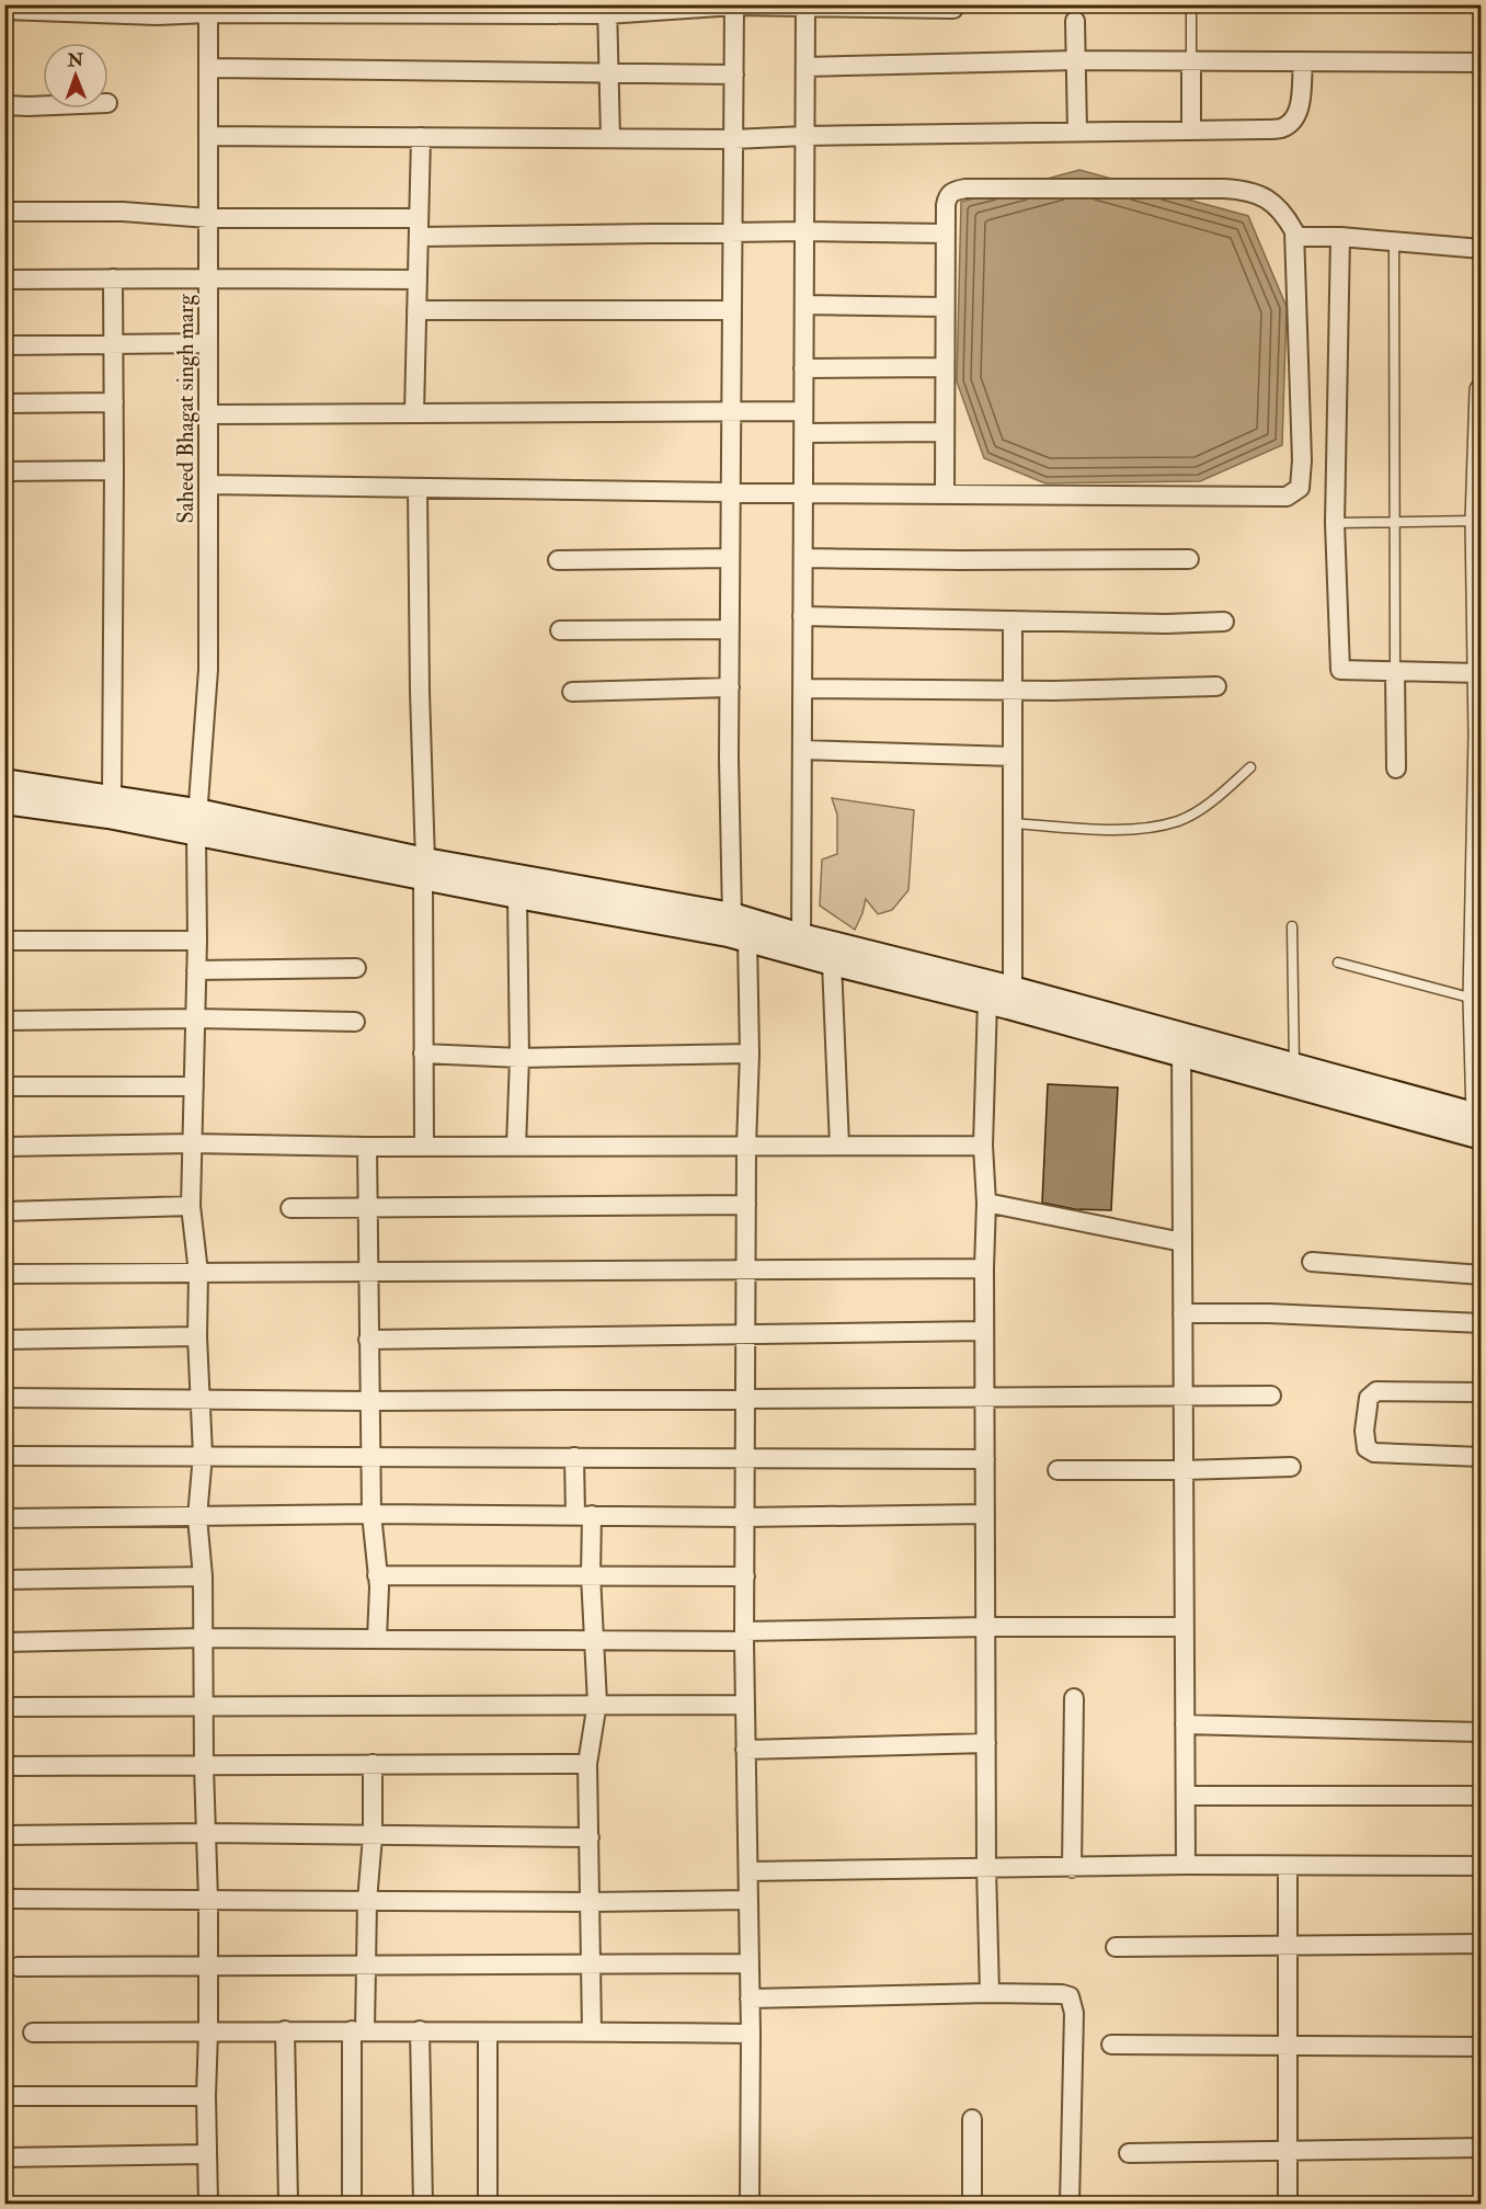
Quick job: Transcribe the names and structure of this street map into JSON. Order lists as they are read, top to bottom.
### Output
{
  "streets": {
    "street": ["Saheed Bhagat singh marg"]
  },
  "north": "top"
}
